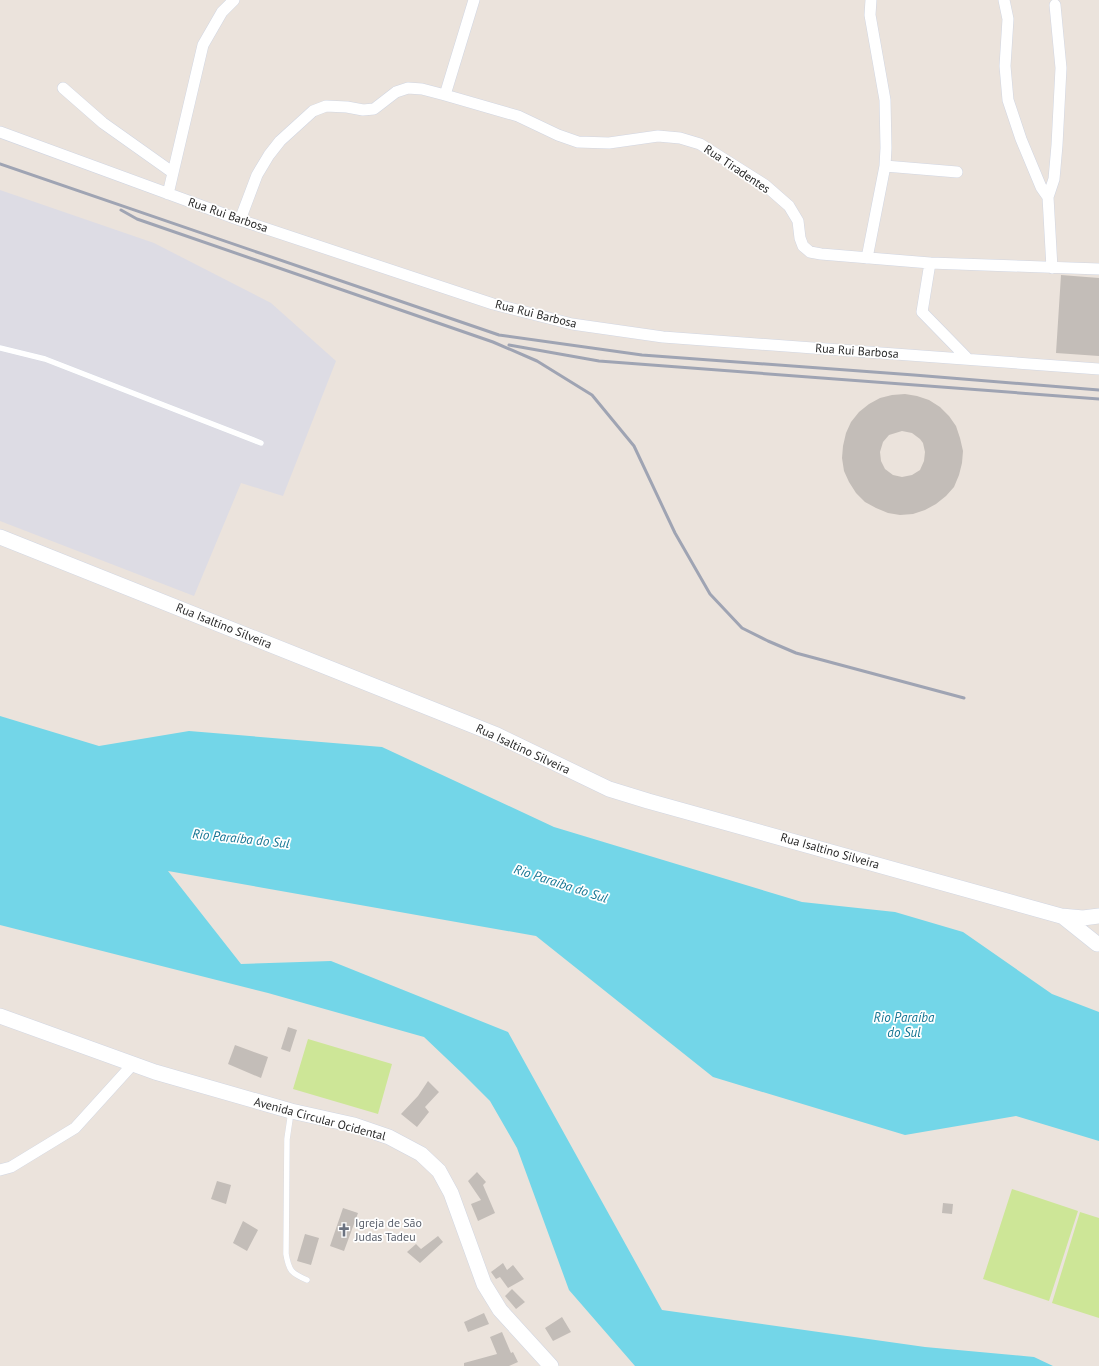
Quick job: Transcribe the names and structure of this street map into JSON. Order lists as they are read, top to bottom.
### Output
{
  "streets": {
    "main road": ["Rua Isaltino Silveira", "Avenida Circular Ocidental"],
    "street": ["Rua Tiradentes", "Rua Rui Barbosa"]
  },
  "crossings": [
    ["Rua Tiradentes", "Rua Rui Barbosa"]
  ],
  "water": ["Rio Paraíba do Sul"],
  "places": {
    "church": ["Igreja de São Judas Tadeu"]
  }
}
